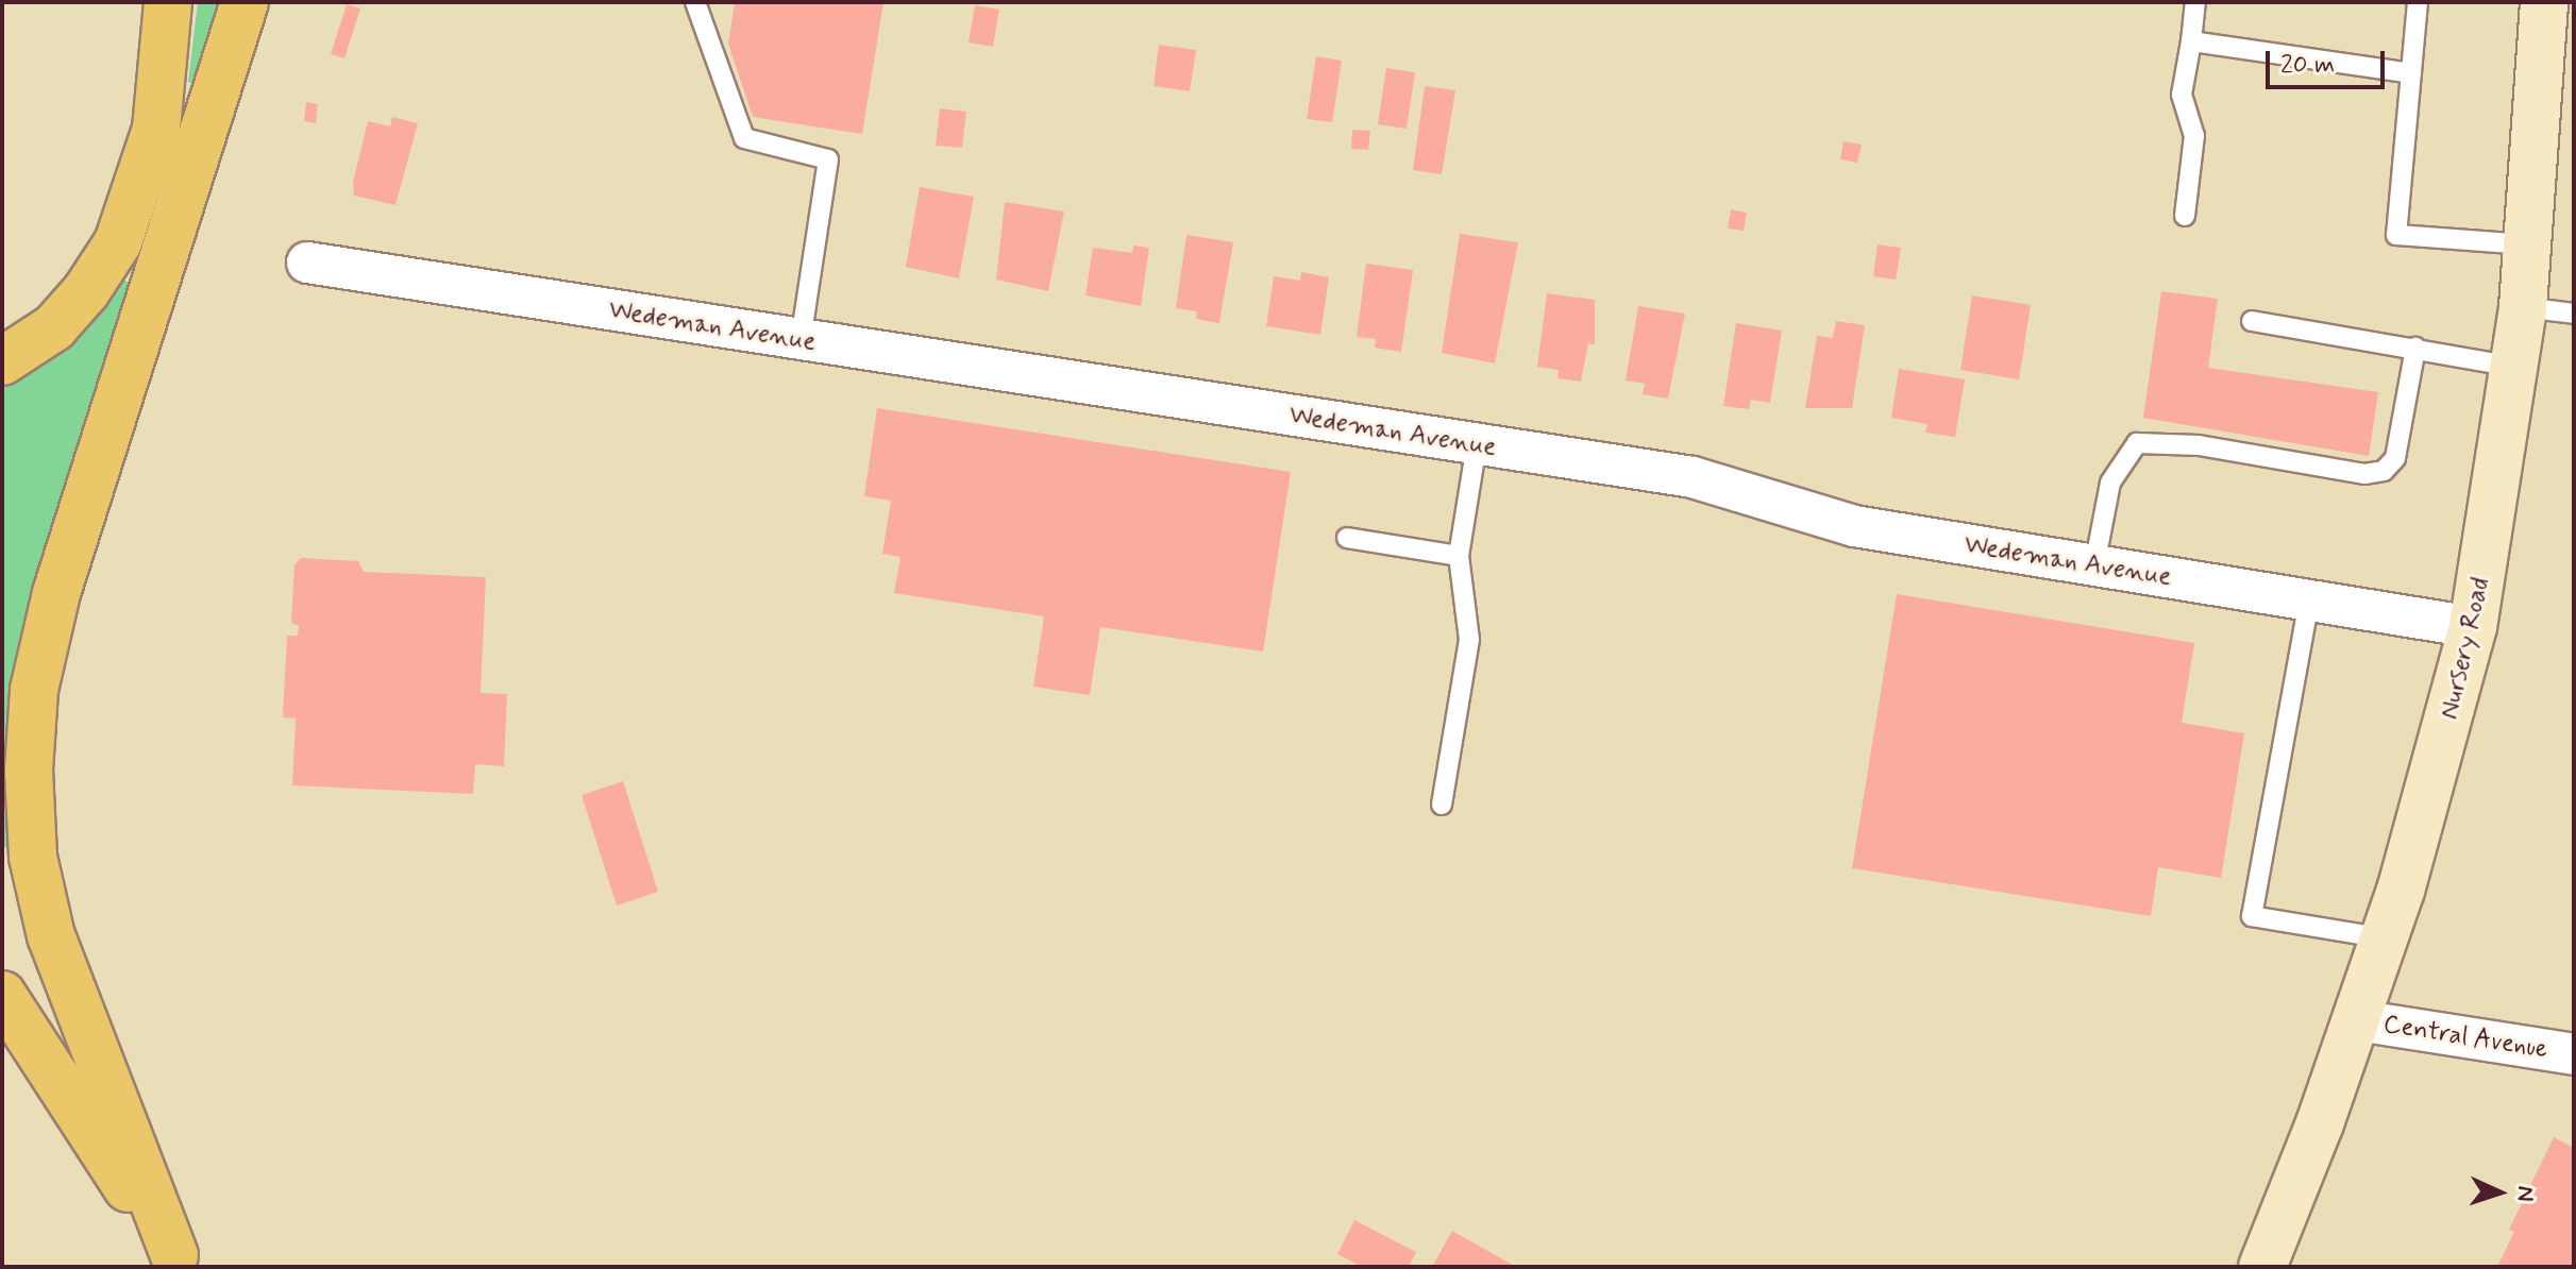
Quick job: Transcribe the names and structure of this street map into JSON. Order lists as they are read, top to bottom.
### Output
{
  "streets": {
    "main road": ["Nursery Road"],
    "street": ["Wedeman Avenue", "Central Avenue"]
  },
  "crossings": [
    ["Wedeman Avenue", "Nursery Road"],
    ["Nursery Road", "Central Avenue"]
  ],
  "scale_bar": "20 m",
  "north": "right"
}
